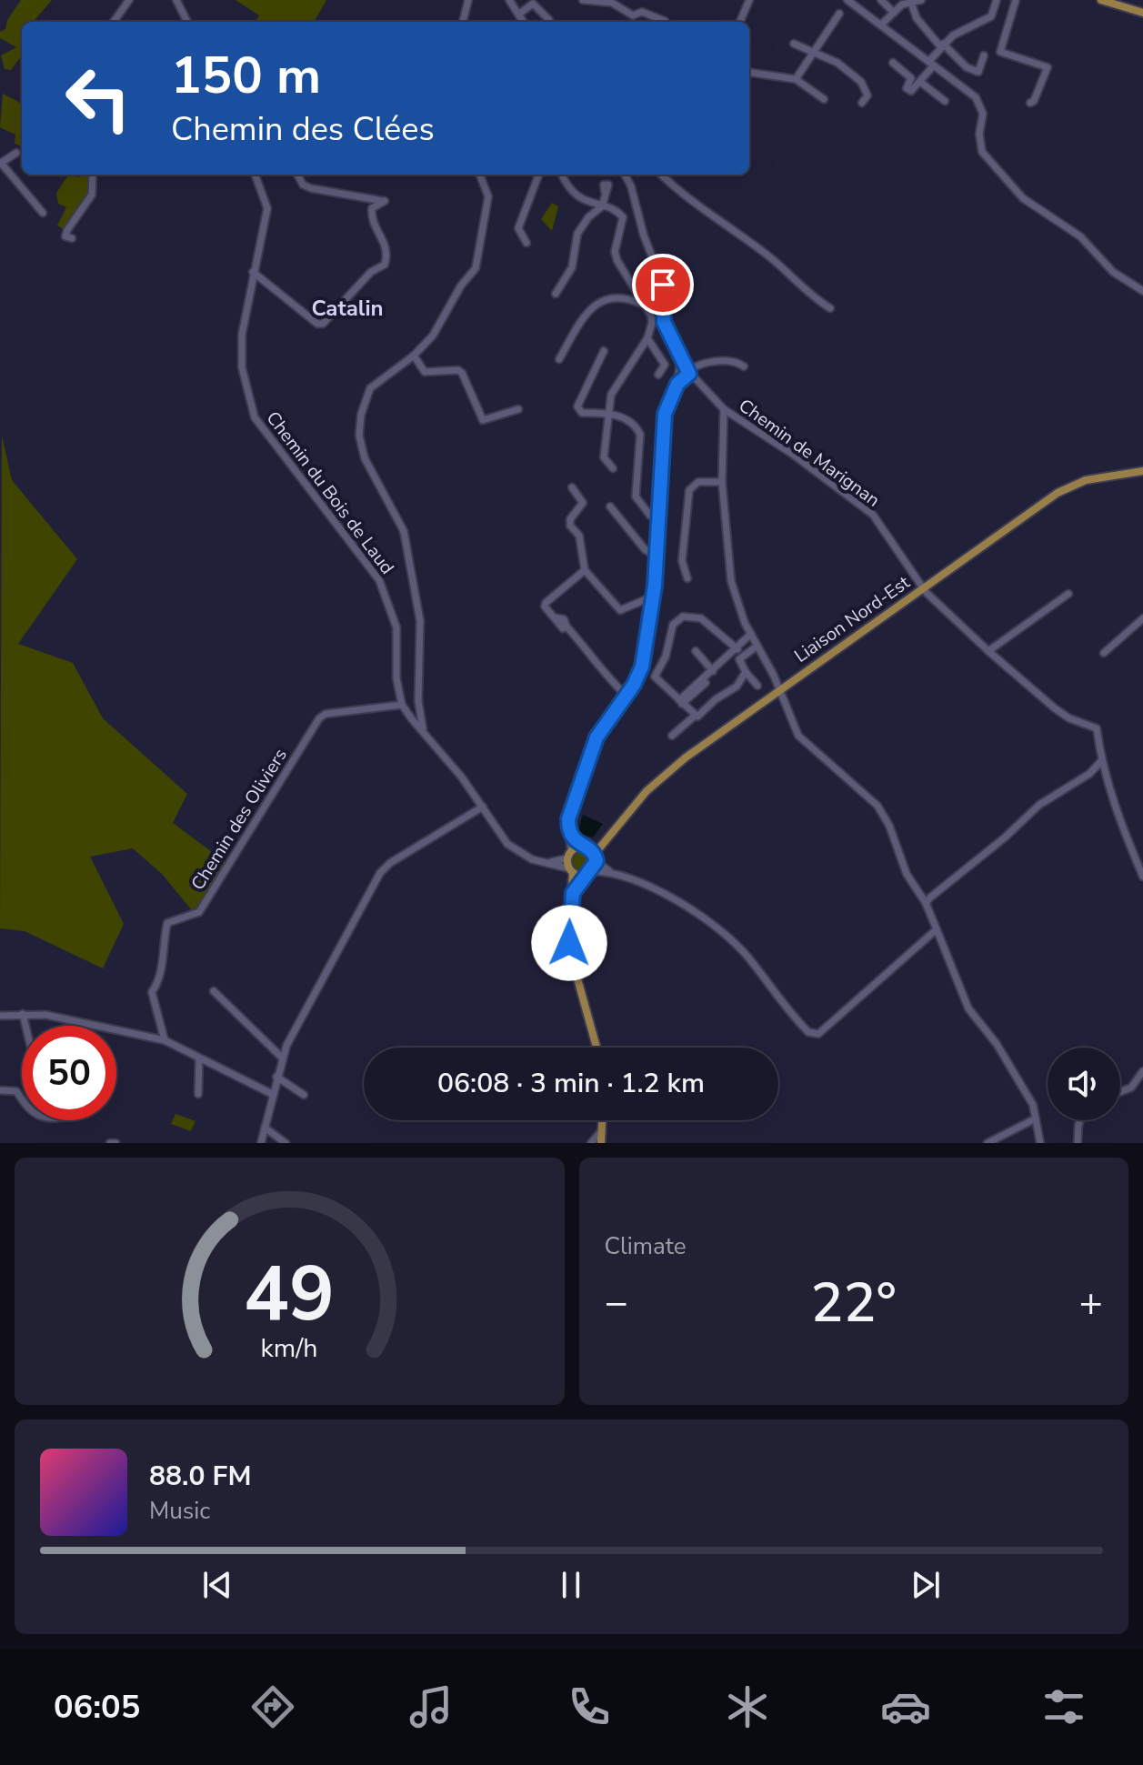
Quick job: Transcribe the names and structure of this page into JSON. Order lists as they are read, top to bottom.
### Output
{
  "streets": {
    "main road": ["Liaison Nord-Est"],
    "street": ["Chemin de Marignan", "Chemin du Bois de Laud", "Chemin des Oliviers"]
  },
  "crossings": [
    ["Chemin de Marignan", "Liaison Nord-Est"],
    ["Chemin du Bois de Laud", "Chemin des Oliviers"]
  ],
  "districts": ["Catalin"],
  "page": {
    "turn": ["150 m", "Chemin des Clées"],
    "limit": "50",
    "trip": "06:08 · 3 min · 1.2 km",
    "tile": "Climate",
    "heat": ["−", "22°", "+"],
    "song": ["88.0 FM", "Music"],
    "tabs": "06:05",
    "gauge": ["49", "km/h"]
  }
}
